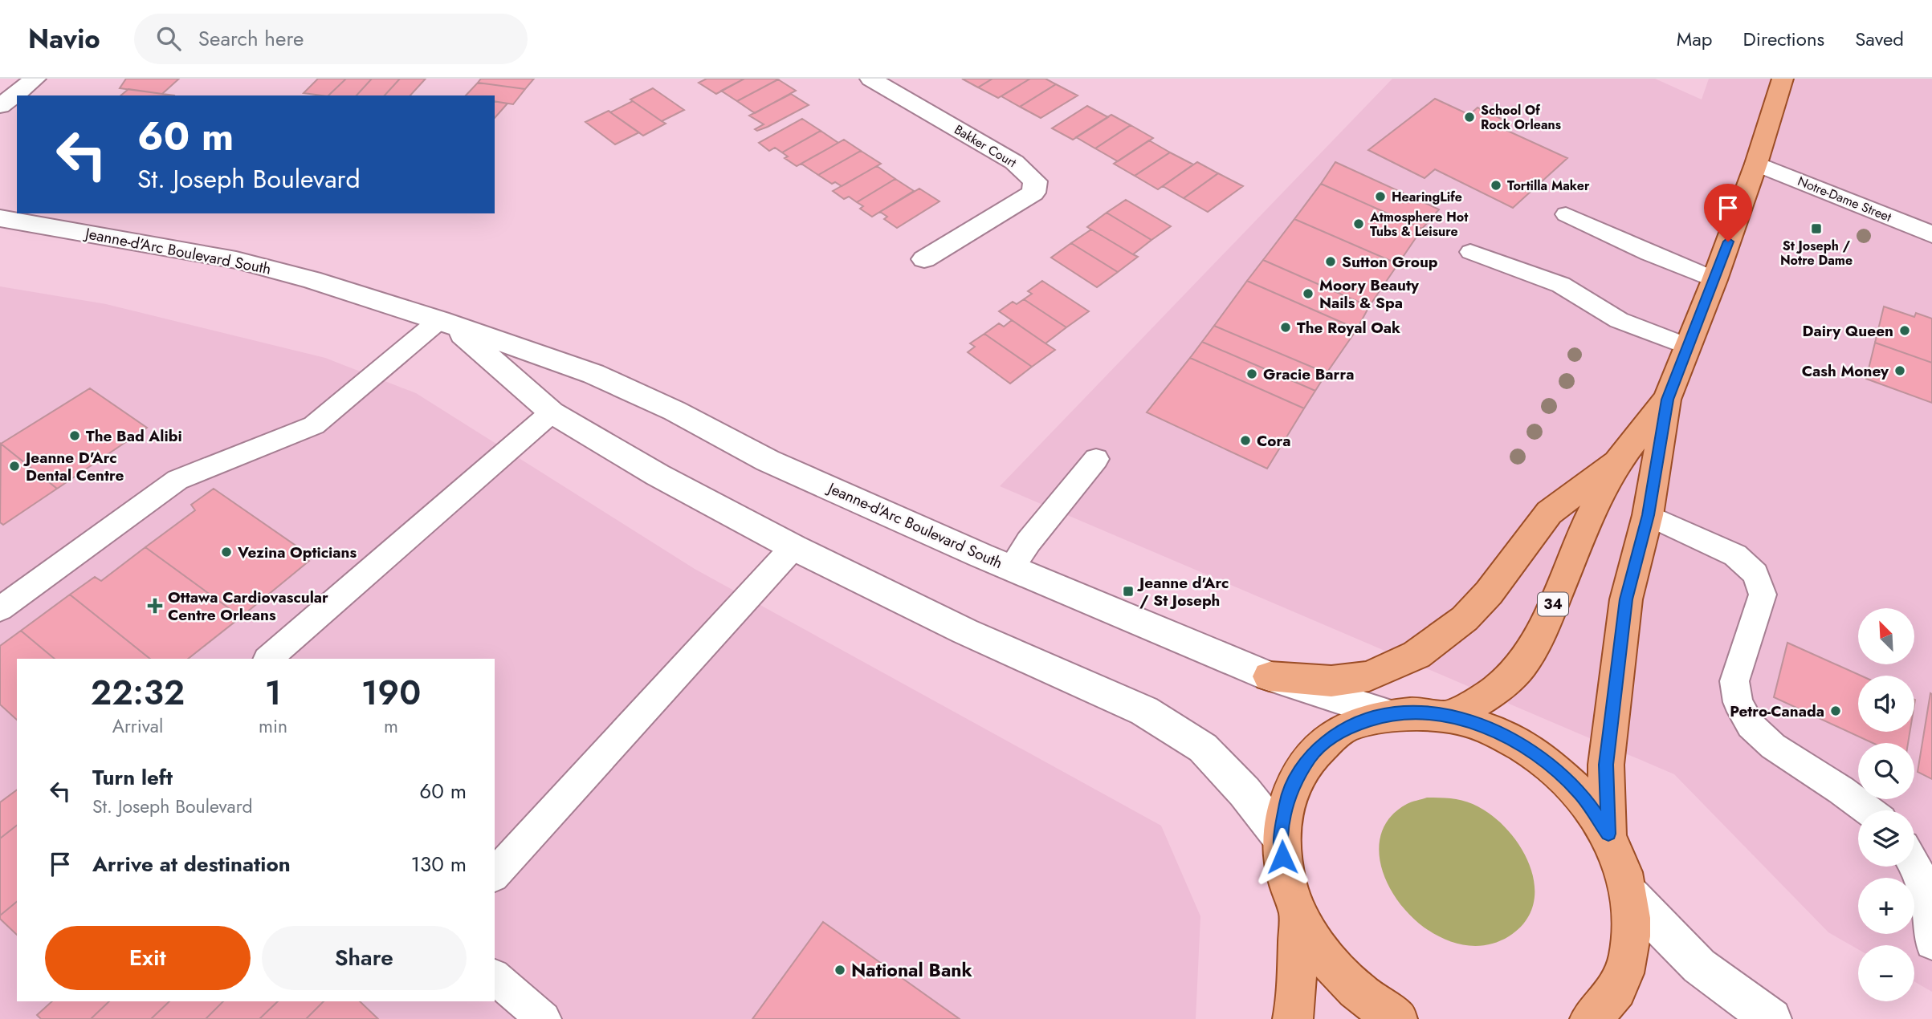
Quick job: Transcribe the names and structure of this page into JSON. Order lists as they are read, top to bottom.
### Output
{
  "streets": {
    "main road": [
      "Bakker Court",
      "Notre-Dame Street",
      "Jeanne-d'Arc Boulevard South",
      "34"
    ]
  },
  "crossings": [
    ["Notre-Dame Street", "34"],
    ["Jeanne-d'Arc Boulevard South", "34"]
  ],
  "places": {
    "other": [
      "School Of Rock Orleans",
      "Tortilla Maker",
      "HearingLife",
      "Atmosphere Hot Tubs & Leisure",
      "Sutton Group",
      "Moory Beauty Nails & Spa",
      "The Royal Oak",
      "Dairy Queen",
      "Cash Money",
      "Gracie Barra",
      "The Bad Alibi",
      "Cora",
      "Jeanne D'Arc Dental Centre",
      "Vezina Opticians",
      "Petro-Canada",
      "National Bank"
    ],
    "transit": ["St Joseph / Notre Dame", "Jeanne d'Arc / St Joseph"],
    "health": ["Ottawa Cardiovascular Centre Orleans"]
  },
  "north": "top left",
  "page": {
    "header": "Navio",
    "search": "Search here",
    "nav": ["Map", "Directions", "Saved"],
    "turn": ["60 m", "St. Joseph Boulevard"],
    "map_buttons": ["+", "−"],
    "eta": [
      "22:32",
      "Arrival",
      "1",
      "min",
      "190",
      "m"
    ],
    "list": [
      {
        "name": "Turn left",
        "note": "St. Joseph Boulevard",
        "value": "60 m"
      },
      {
        "name": "Arrive at destination",
        "value": "130 m"
      }
    ],
    "buttons": ["Exit", "Share"]
  }
}
